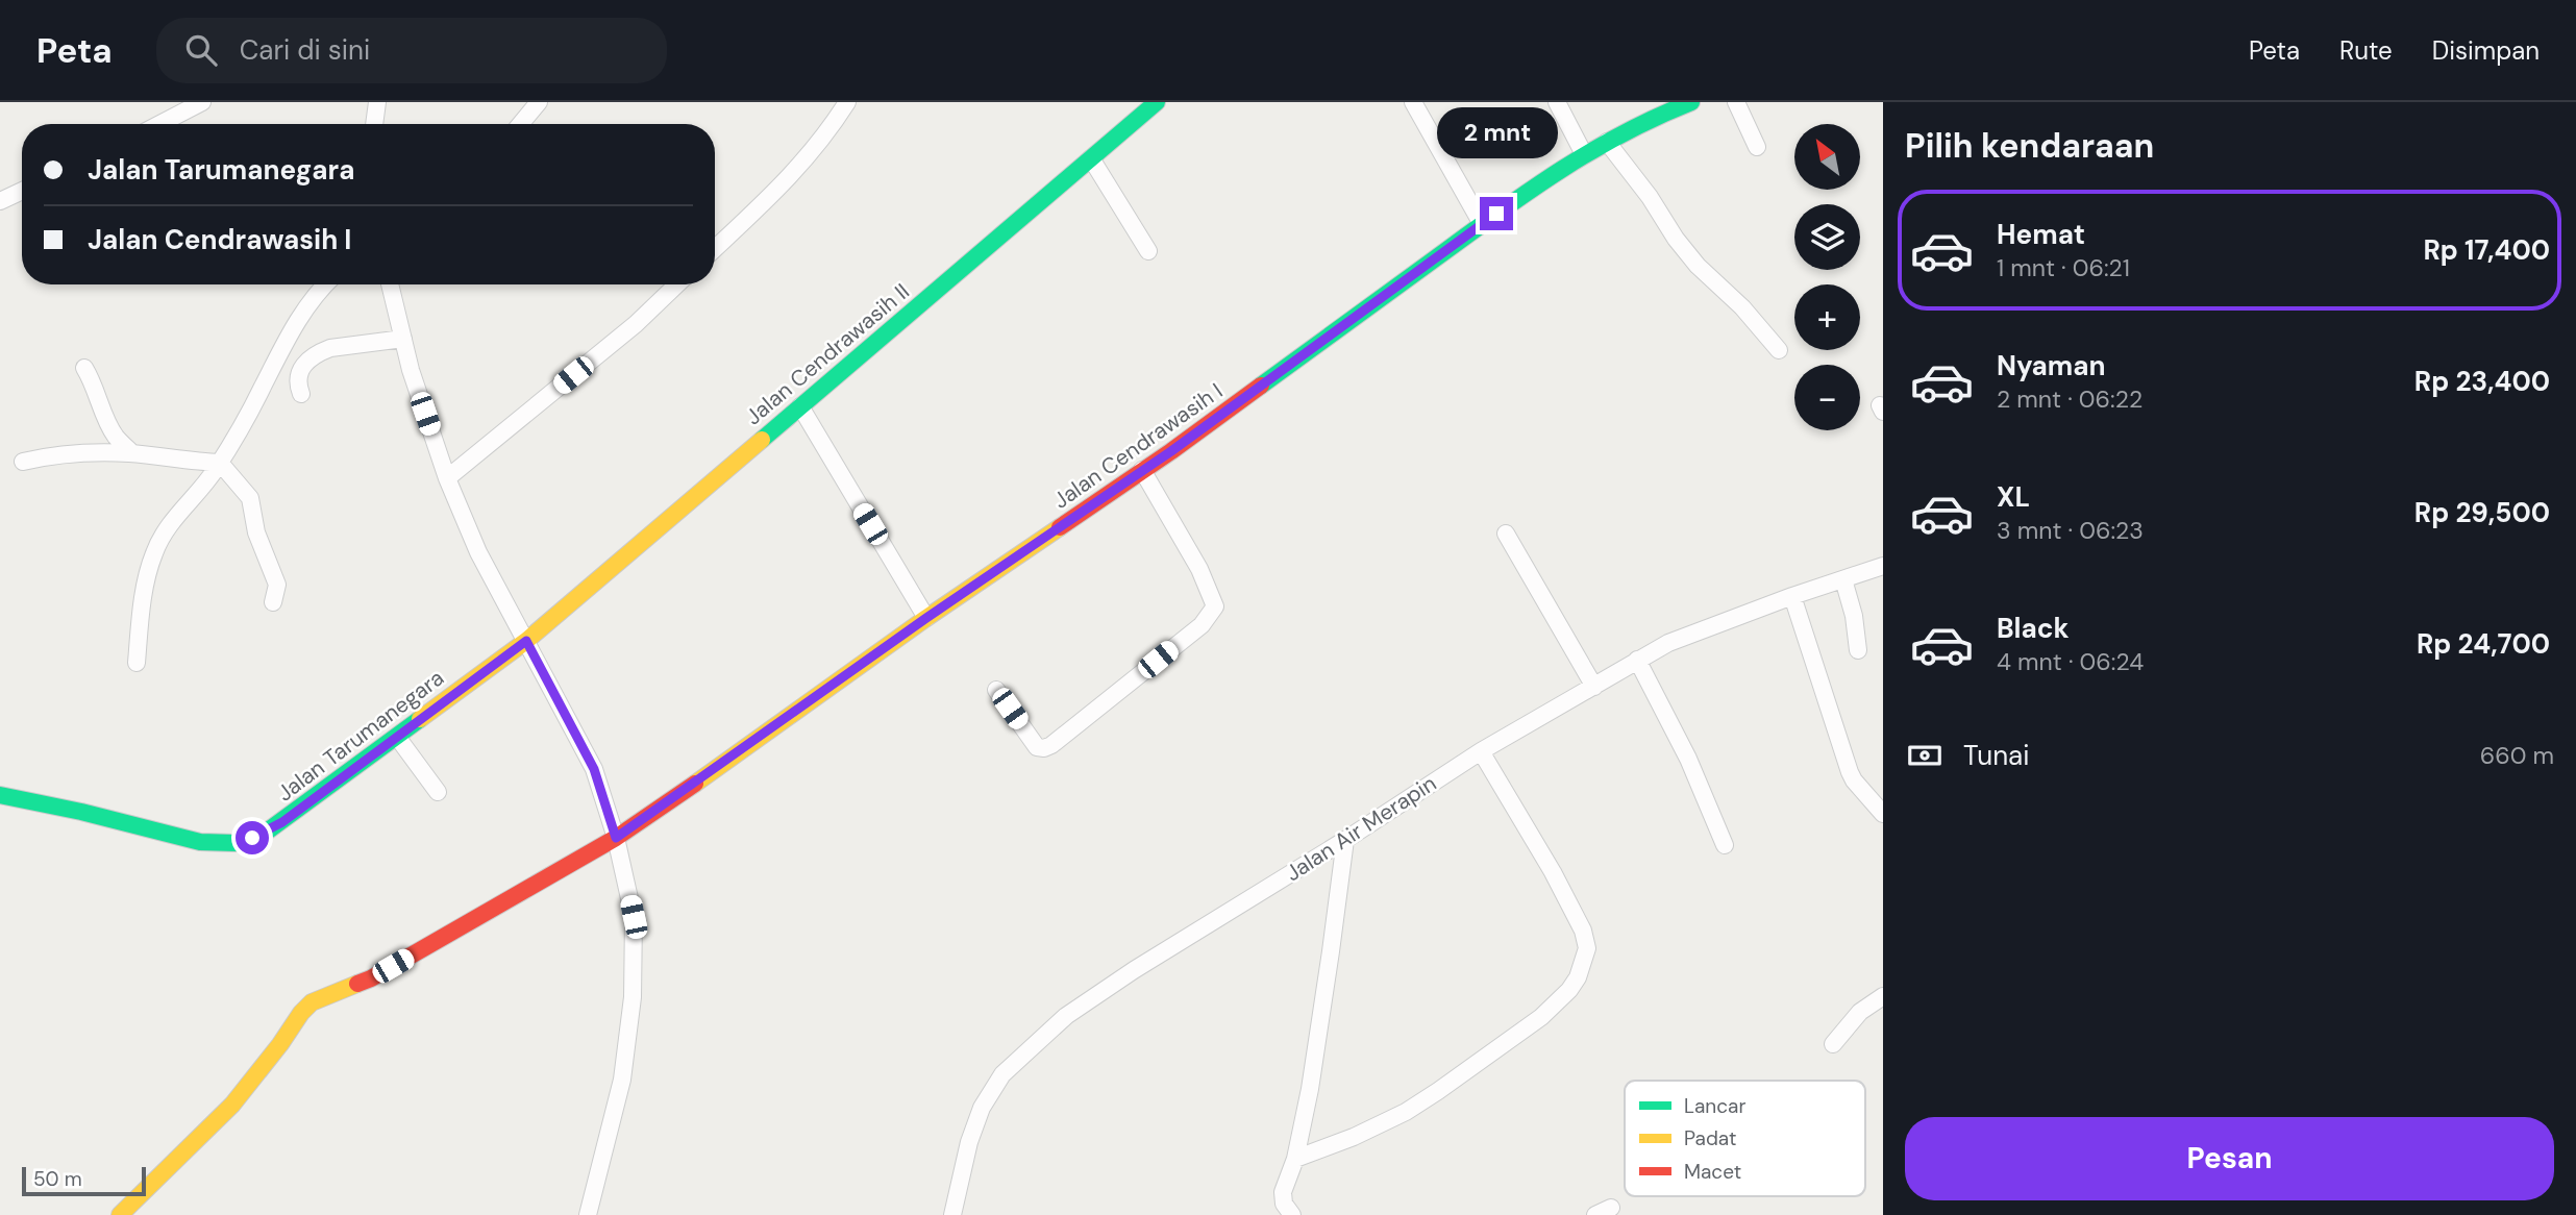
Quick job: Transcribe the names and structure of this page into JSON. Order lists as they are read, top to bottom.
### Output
{
  "streets": {
    "street": [
      "Jalan Cendrawasih II",
      "Jalan Cendrawasih I",
      "Jalan Tarumanegara",
      "Jalan Air Merapin"
    ]
  },
  "crossings": [
    ["Jalan Cendrawasih II", "Jalan Tarumanegara"]
  ],
  "legend": ["Lancar", "Padat", "Macet"],
  "scale_bar": "50 m",
  "north": "top left",
  "page": {
    "header": "Peta",
    "search": "Cari di sini",
    "nav": ["Peta", "Rute", "Disimpan"],
    "heading": "Pilih kendaraan",
    "bubble": "2 mnt",
    "map_buttons": ["+", "−"],
    "banner": ["Jalan Tarumanegara", "Jalan Cendrawasih I"],
    "list": [
      {
        "name": "Hemat",
        "note": "1 mnt · 06:21",
        "value": "Rp 17,400"
      },
      {
        "name": "Nyaman",
        "note": "2 mnt · 06:22",
        "value": "Rp 23,400"
      },
      {
        "name": "XL",
        "note": "3 mnt · 06:23",
        "value": "Rp 29,500"
      },
      {
        "name": "Black",
        "note": "4 mnt · 06:24",
        "value": "Rp 24,700"
      }
    ],
    "pay": ["Tunai", "660 m"],
    "buttons": "Pesan",
    "scale": "50 m"
  }
}
